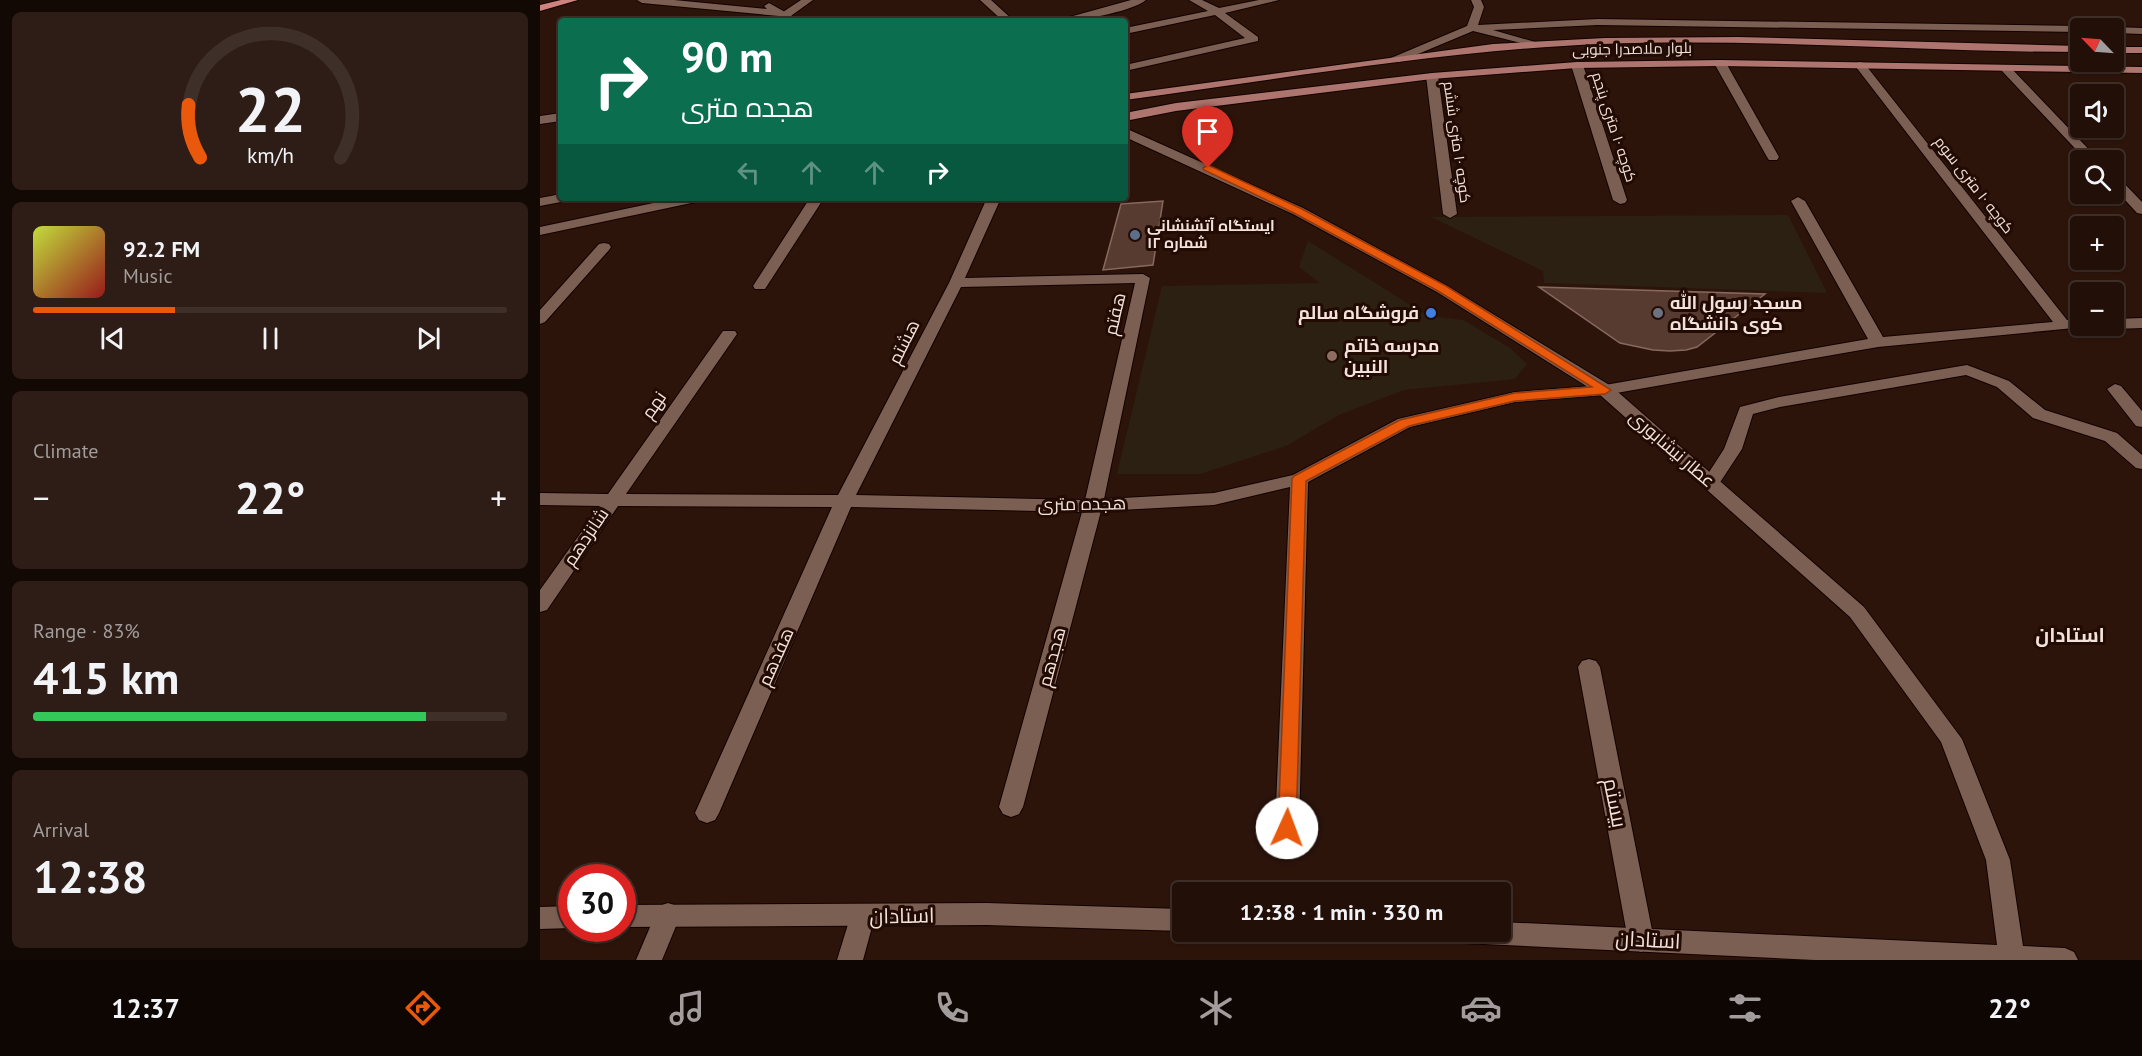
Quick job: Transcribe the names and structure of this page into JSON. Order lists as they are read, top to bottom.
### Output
{
  "streets": {
    "main road": ["بلوار ملاصدرا جنوبی"],
    "street": [
      "کوچه ۱۰ متری پنجم",
      "کوچه ۱۰ متری ششم",
      "کوچه ۱۰ متری سوم",
      "هفتم",
      "هشتم",
      "نهم",
      "عطار نیشابوری",
      "هجده متری",
      "شانزدهم",
      "هفدهم",
      "هجدهم",
      "بیستم",
      "استادان"
    ]
  },
  "crossings": [
    ["بلوار ملاصدرا جنوبی", "کوچه ۱۰ متری پنجم"],
    ["بلوار ملاصدرا جنوبی", "کوچه ۱۰ متری ششم"],
    ["بلوار ملاصدرا جنوبی", "کوچه ۱۰ متری سوم"],
    ["کوچه ۱۰ متری سوم", "هجده متری"],
    ["هفتم", "هشتم"],
    ["هفتم", "هجده متری"],
    ["هفتم", "هجدهم"],
    ["هشتم", "هجده متری"],
    ["هشتم", "هفدهم"],
    ["نهم", "هجده متری"],
    ["نهم", "شانزدهم"],
    ["عطار نیشابوری", "هجده متری"],
    ["عطار نیشابوری", "استادان"],
    ["هجده متری", "شانزدهم"],
    ["هجده متری", "هفدهم"],
    ["هجده متری", "هجدهم"],
    ["بیستم", "استادان"]
  ],
  "districts": ["استادان"],
  "places": [
    "ایستگاه آتشنشانی شماره ۱۲",
    "فروشگاه سالم",
    "مسجد رسول الله کوی دانشگاه",
    "مدرسه خاتم النبین"
  ],
  "north": "top left",
  "page": {
    "map_buttons": ["+", "−"],
    "turn": ["90 m", "هجده متری"],
    "song": ["92.2 FM", "Music"],
    "tile": [
      "Climate",
      ["Range · 83%", "415 km"],
      ["Arrival", "12:38"]
    ],
    "heat": ["−", "22°", "+"],
    "limit": "30",
    "trip": "12:38 · 1 min · 330 m",
    "tabs": ["12:37", "22°"],
    "gauge": ["22", "km/h"]
  }
}
